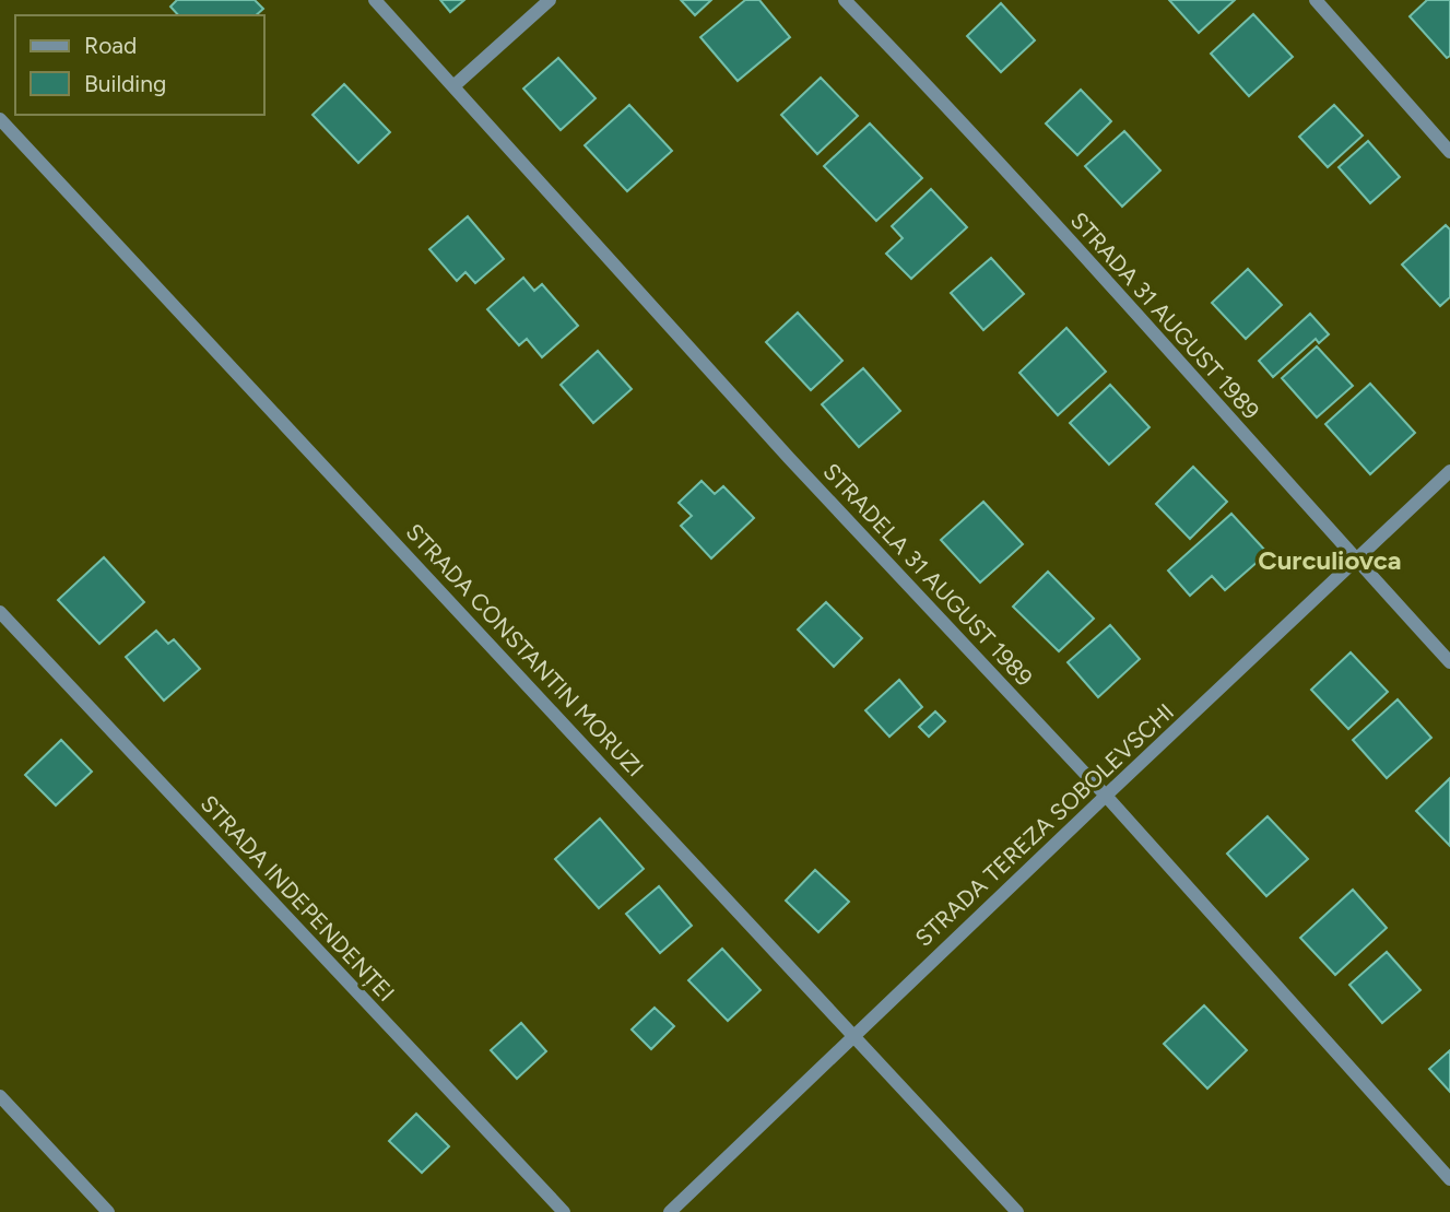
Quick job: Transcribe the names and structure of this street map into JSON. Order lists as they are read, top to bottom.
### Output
{
  "streets": {
    "street": [
      "STRADA 31 AUGUST 1989",
      "STRADELA 31 AUGUST 1989",
      "STRADA CONSTANTIN MORUZI",
      "STRADA TEREZA SOBOLEVSCHI",
      "STRADA INDEPENDENȚEI"
    ]
  },
  "crossings": [
    ["STRADA 31 AUGUST 1989", "STRADA TEREZA SOBOLEVSCHI"],
    ["STRADELA 31 AUGUST 1989", "STRADA TEREZA SOBOLEVSCHI"],
    ["STRADA CONSTANTIN MORUZI", "STRADA TEREZA SOBOLEVSCHI"]
  ],
  "districts": ["Curculiovca"],
  "legend": ["Road", "Building"]
}
